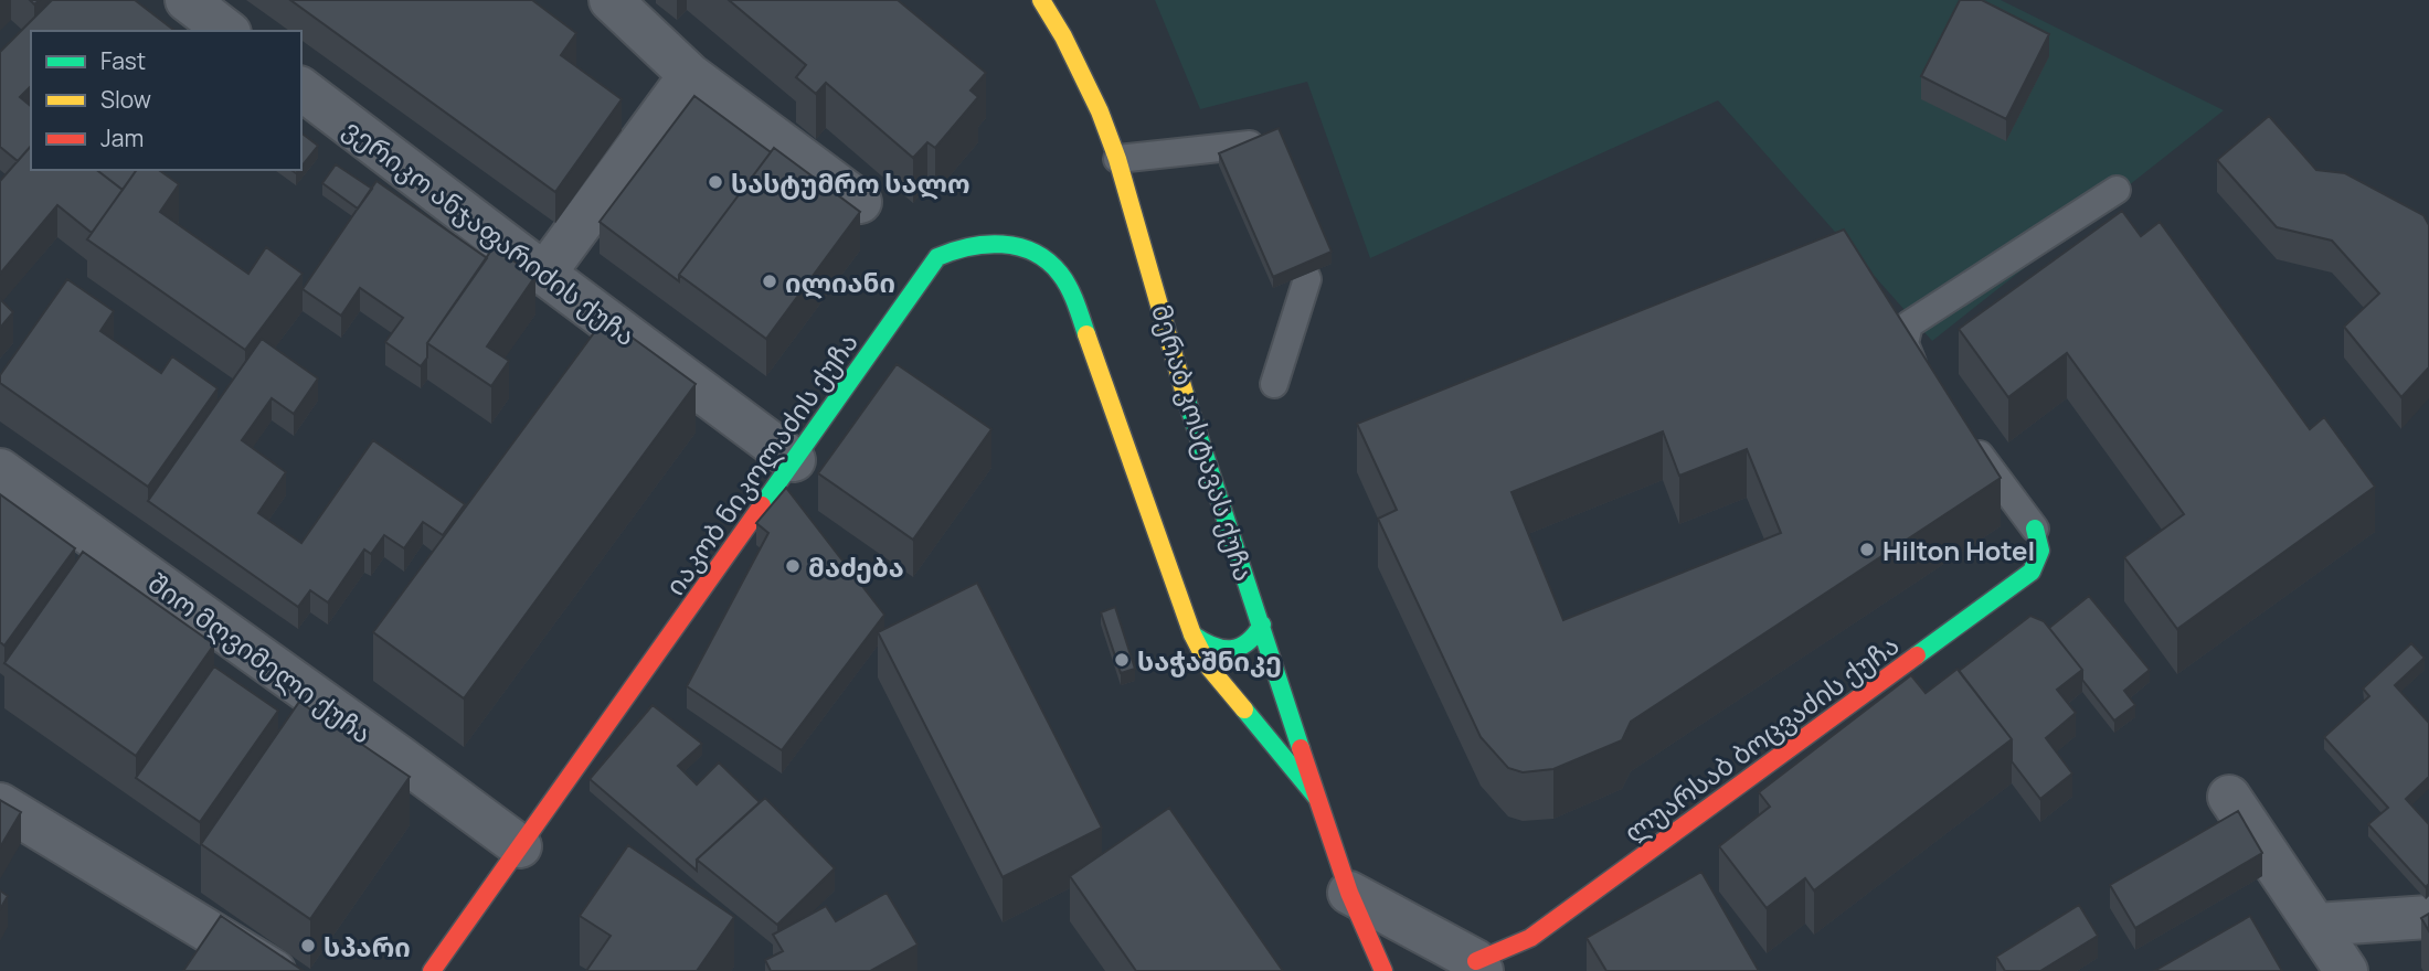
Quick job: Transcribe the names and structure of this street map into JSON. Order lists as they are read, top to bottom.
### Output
{
  "streets": {
    "street": [
      "ვერიკო ანჯაფარიძის ქუჩა",
      "მერაბ კოსტავას ქუჩა",
      "იაკობ ნიკოლაძის ქუჩა",
      "შიო მღვიმელი ქუჩა",
      "ლუარსაბ ბოცვაძის ქუჩა"
    ]
  },
  "crossings": [
    ["ვერიკო ანჯაფარიძის ქუჩა", "იაკობ ნიკოლაძის ქუჩა"],
    ["მერაბ კოსტავას ქუჩა", "იაკობ ნიკოლაძის ქუჩა"],
    ["იაკობ ნიკოლაძის ქუჩა", "შიო მღვიმელი ქუჩა"]
  ],
  "places": [
    "სასტუმრო სალო",
    "ილიანი",
    "Hilton Hotel",
    "მაძება",
    "საჭაშნიკე",
    "სპარი"
  ],
  "legend": ["Fast", "Slow", "Jam"]
}
